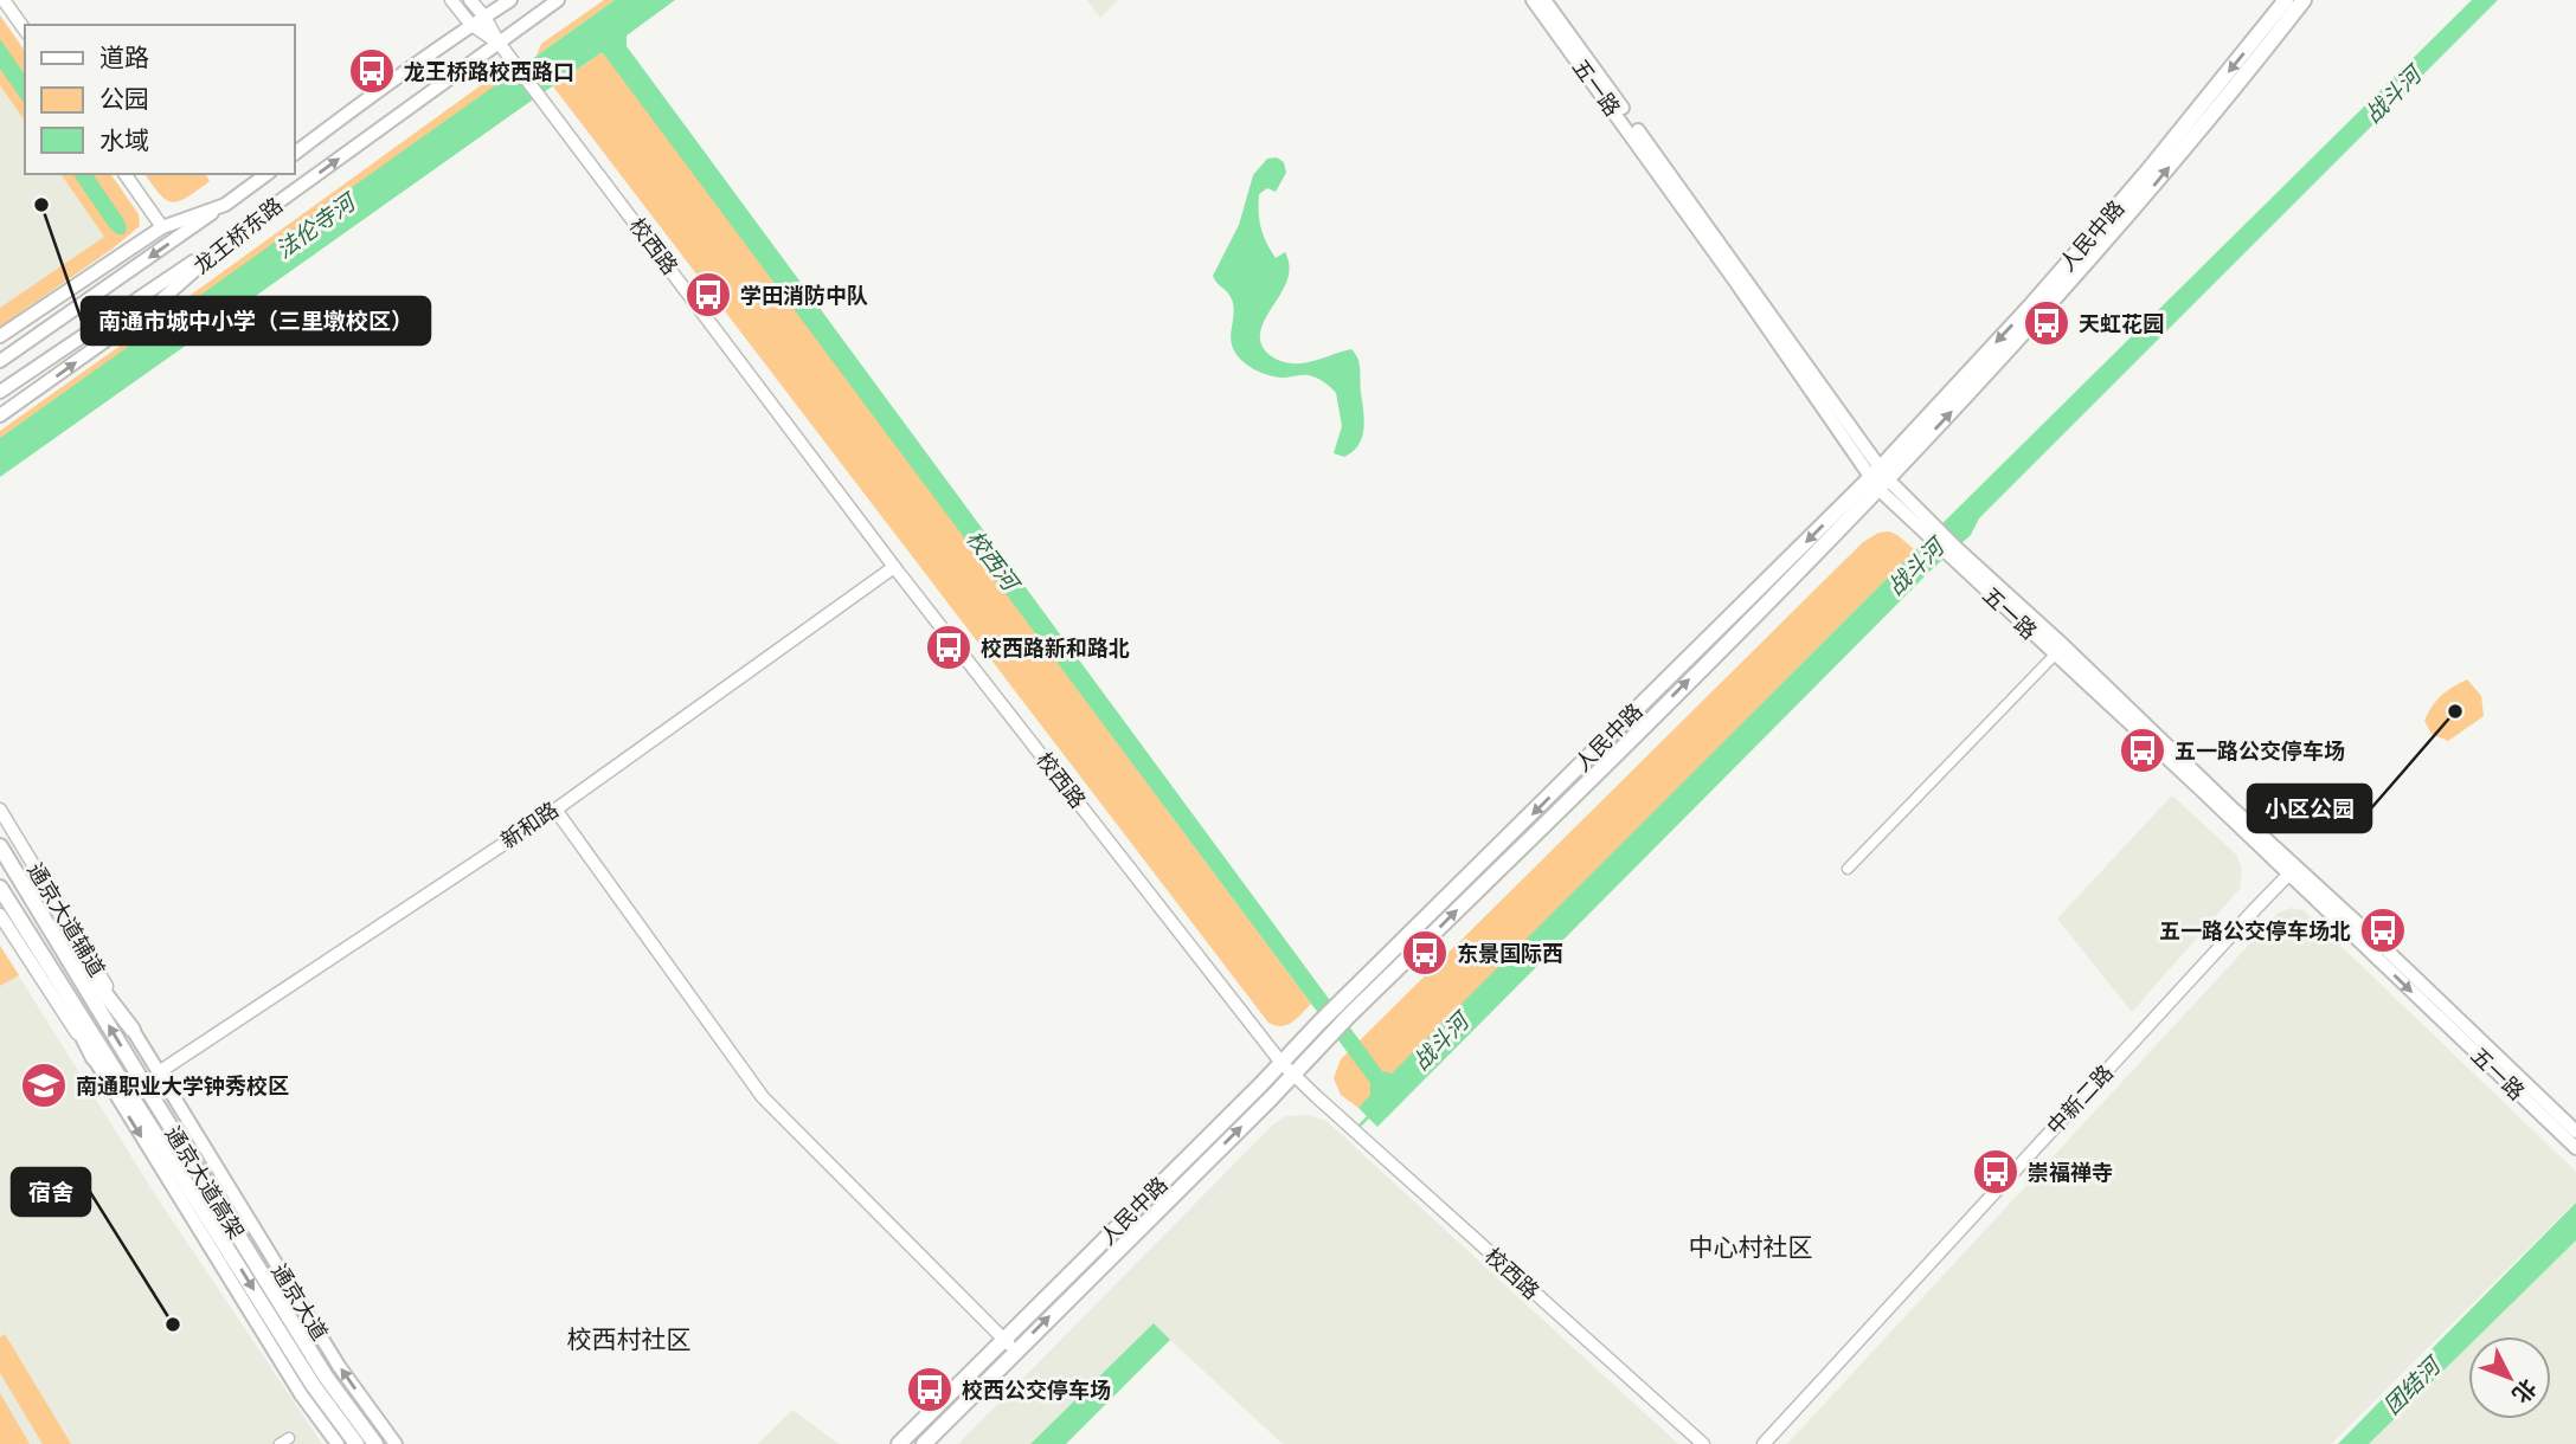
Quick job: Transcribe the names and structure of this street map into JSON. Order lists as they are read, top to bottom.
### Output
{
  "streets": {
    "main road": [
      "五一路",
      "龙王桥东路",
      "人民中路",
      "通京大道高架",
      "通京大道"
    ],
    "street": [
      "校西路",
      "新和路",
      "通京大道辅道",
      "中新二路"
    ]
  },
  "crossings": [
    ["五一路", "人民中路"],
    ["五一路", "中新二路"],
    ["龙王桥东路", "校西路"],
    ["人民中路", "校西路"],
    ["校西路", "新和路"],
    ["新和路", "通京大道"],
    ["通京大道辅道", "通京大道"]
  ],
  "districts": ["中心村社区", "校西村社区"],
  "water": [
    "战斗河",
    "法伦寺河",
    "校西河",
    "团结河"
  ],
  "places": {
    "bus stop": [
      "龙王桥路校西路口",
      "学田消防中队",
      "天虹花园",
      "校西路新和路北",
      "五一路公交停车场",
      "五一路公交停车场北",
      "东景国际西",
      "崇福禅寺",
      "校西公交停车场"
    ],
    "other": ["南通市城中小学（三里墩校区）", "小区公园", "宿舍"],
    "school or university": ["南通职业大学钟秀校区"]
  },
  "legend": ["道路", "公园", "水域"],
  "north": "bottom right"
}
